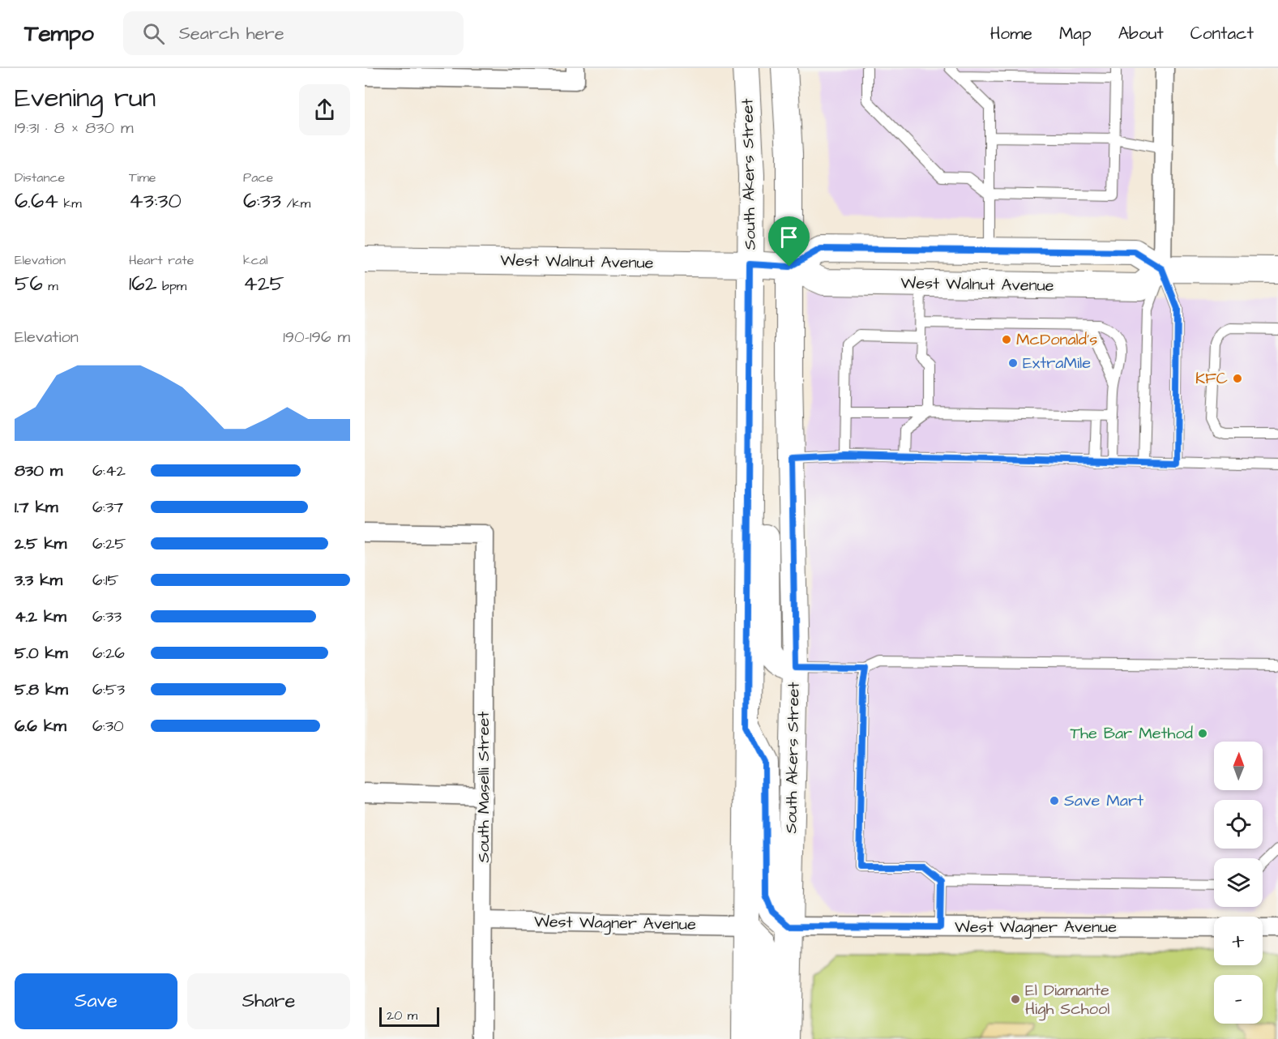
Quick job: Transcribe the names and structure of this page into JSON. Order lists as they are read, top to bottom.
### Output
{
  "streets": {
    "main road": ["South Akers Street", "West Walnut Avenue"],
    "street": ["South Maselli Street", "West Wagner Avenue"]
  },
  "crossings": [
    ["South Akers Street", "West Walnut Avenue"],
    ["South Akers Street", "West Wagner Avenue"],
    ["South Maselli Street", "West Wagner Avenue"]
  ],
  "places": [
    "McDonald's",
    "ExtraMile",
    "KFC",
    "The Bar Method",
    "Save Mart",
    "El Diamante High School"
  ],
  "scale_bar": "20 m",
  "north": "top",
  "page": {
    "header": "Tempo",
    "search": "Search here",
    "nav": [
      "Home",
      "Map",
      "About",
      "Contact"
    ],
    "heading": ["Evening run", "19:31 · 8 × 830 m"],
    "stats": [
      ["Distance", "6.64 km"],
      ["Time", "43:30"],
      ["Pace", "6:33 /km"],
      ["Elevation", "56 m"],
      ["Heart rate", "162 bpm"],
      ["kcal", "425"]
    ],
    "chart": ["Elevation", "190–196 m"],
    "list": [
      {
        "name": "830 m",
        "note": "6:42"
      },
      {
        "name": "1.7 km",
        "note": "6:37"
      },
      {
        "name": "2.5 km",
        "note": "6:25"
      },
      {
        "name": "3.3 km",
        "note": "6:15"
      },
      {
        "name": "4.2 km",
        "note": "6:33"
      },
      {
        "name": "5.0 km",
        "note": "6:26"
      },
      {
        "name": "5.8 km",
        "note": "6:53"
      },
      {
        "name": "6.6 km",
        "note": "6:30"
      }
    ],
    "map_buttons": ["+", "−"],
    "buttons": ["Save", "Share"],
    "scale": "20 m"
  }
}
